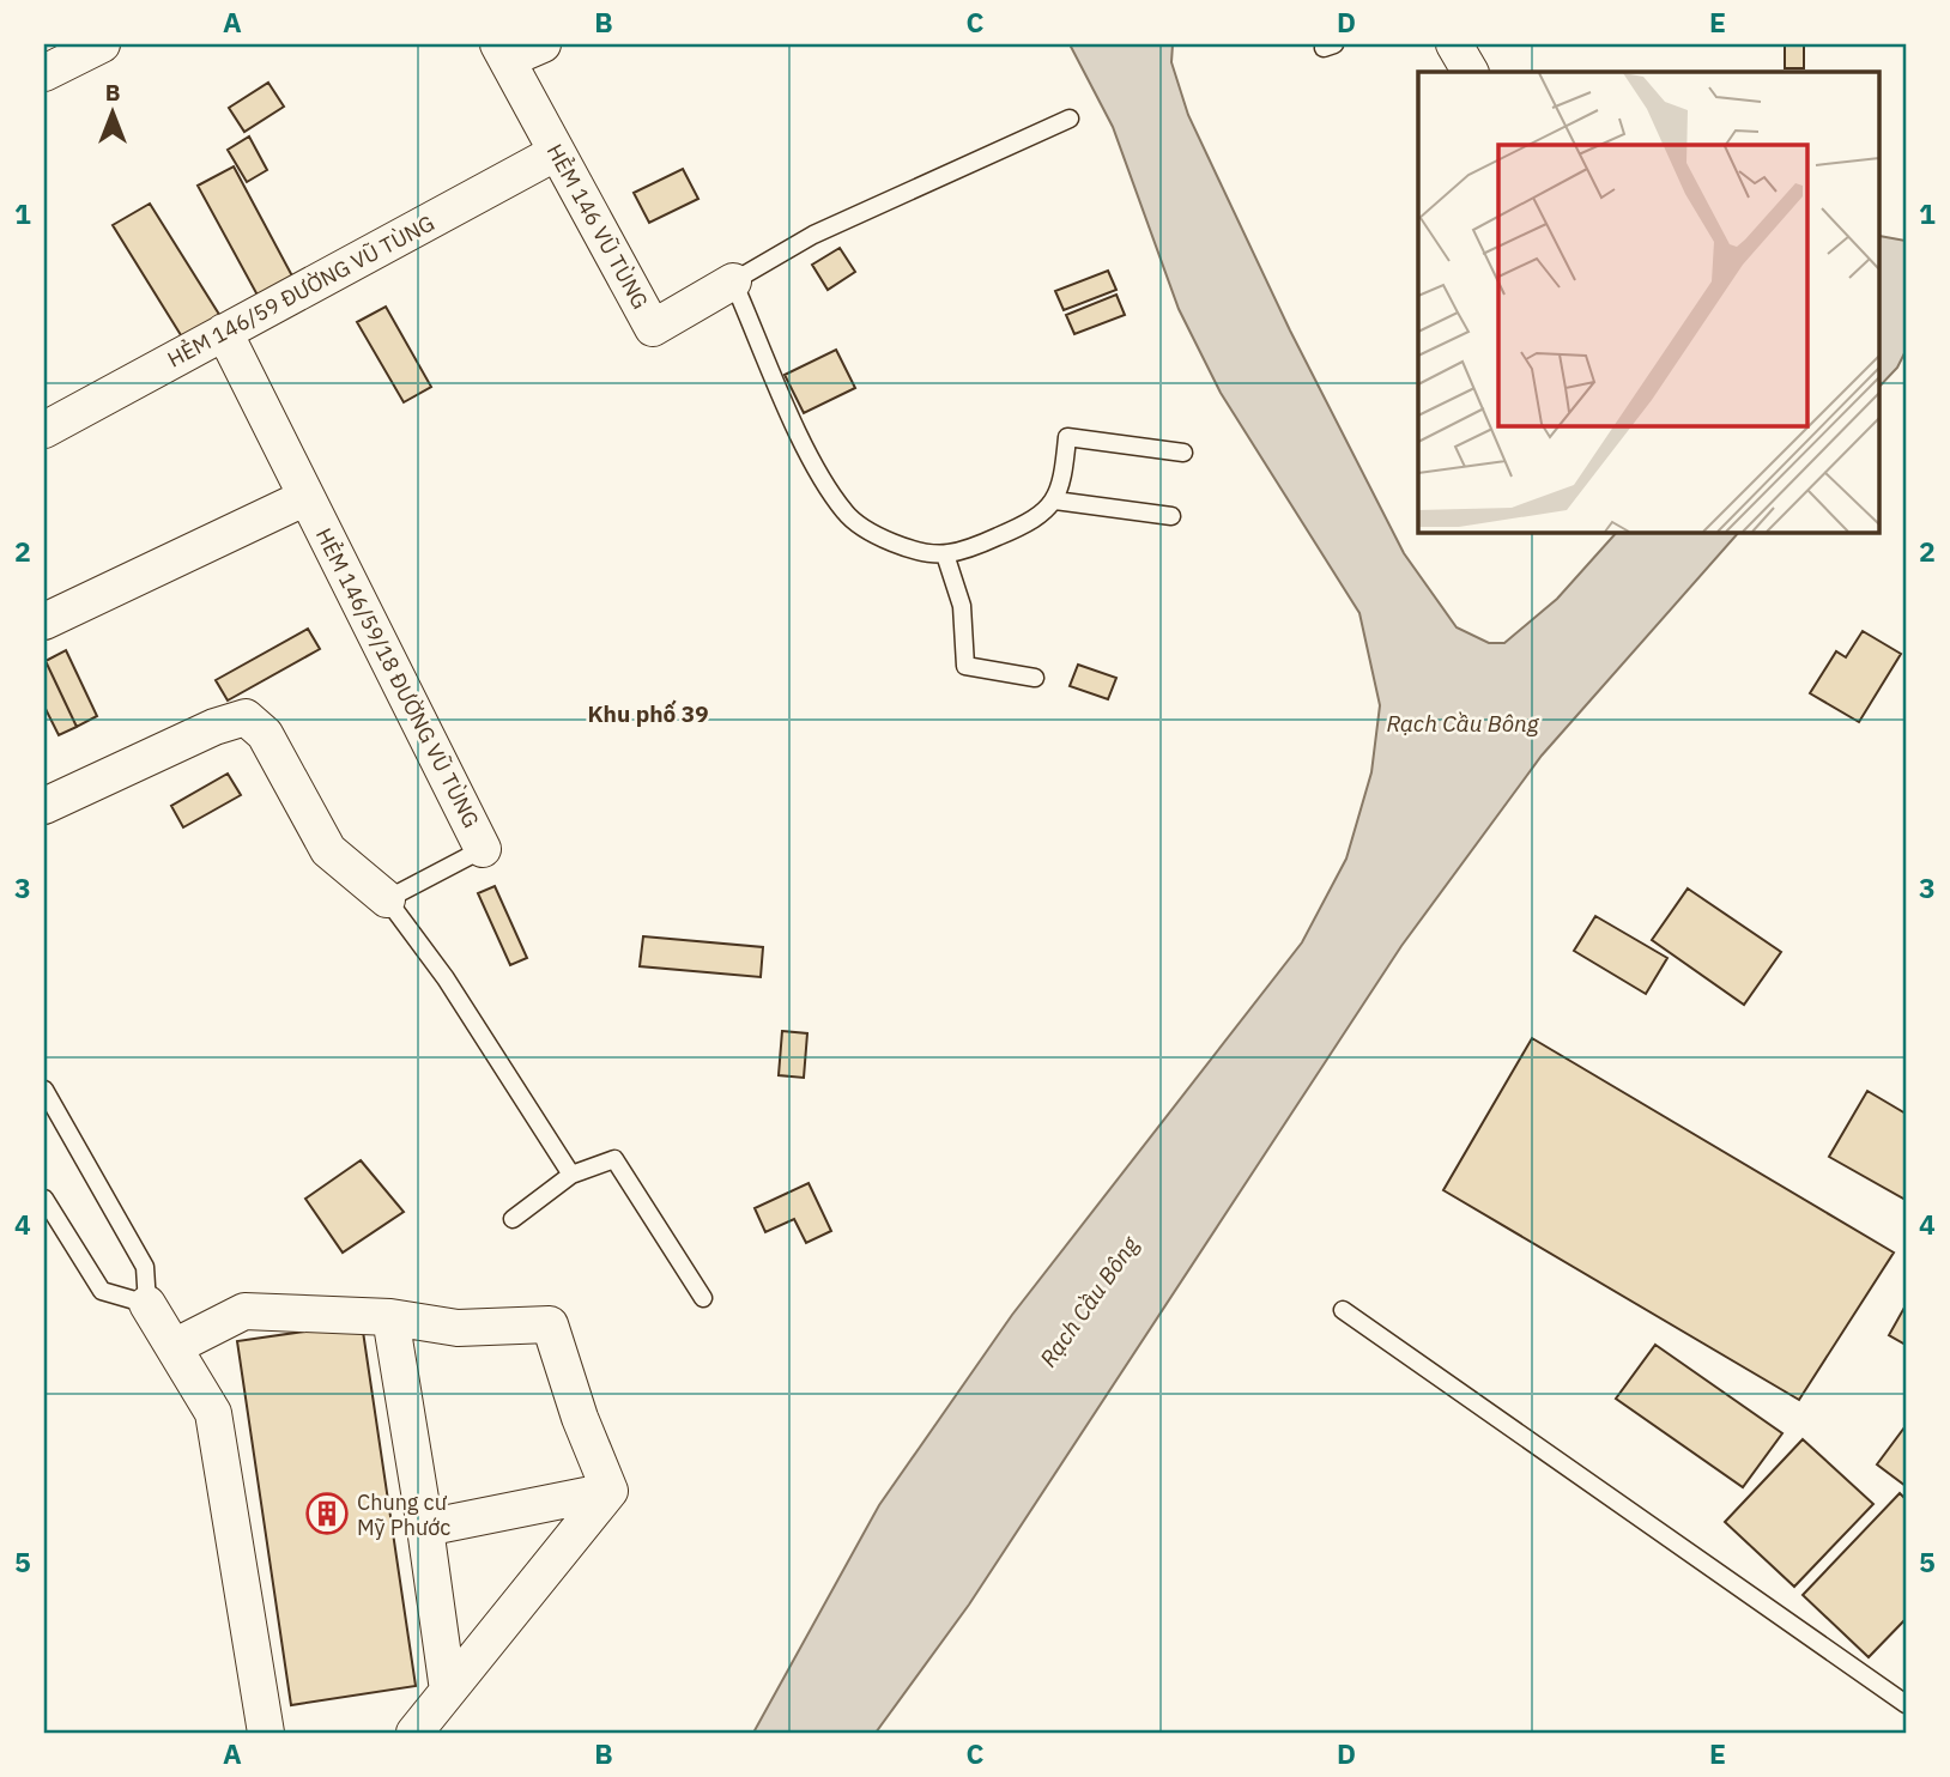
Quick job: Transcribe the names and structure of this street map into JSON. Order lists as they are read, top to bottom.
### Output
{
  "streets": {
    "street": ["HẺM 146 VŨ TÙNG", "HẺM 146/59 ĐƯỜNG VŨ TÙNG", "HẺM 146/59/18 ĐƯỜNG VŨ TÙNG"]
  },
  "crossings": [
    ["HẺM 146 VŨ TÙNG", "HẺM 146/59 ĐƯỜNG VŨ TÙNG"],
    ["HẺM 146/59 ĐƯỜNG VŨ TÙNG", "HẺM 146/59/18 ĐƯỜNG VŨ TÙNG"]
  ],
  "districts": ["Khu phố 39"],
  "water": ["Rạch Cầu Bông"],
  "places": {
    "building": ["Chung cư Mỹ Phước"]
  },
  "north": "top",
  "grid": {
    "columns": [
      "A",
      "B",
      "C",
      "D",
      "E"
    ],
    "rows": [
      "1",
      "2",
      "3",
      "4",
      "5"
    ]
  }
}
